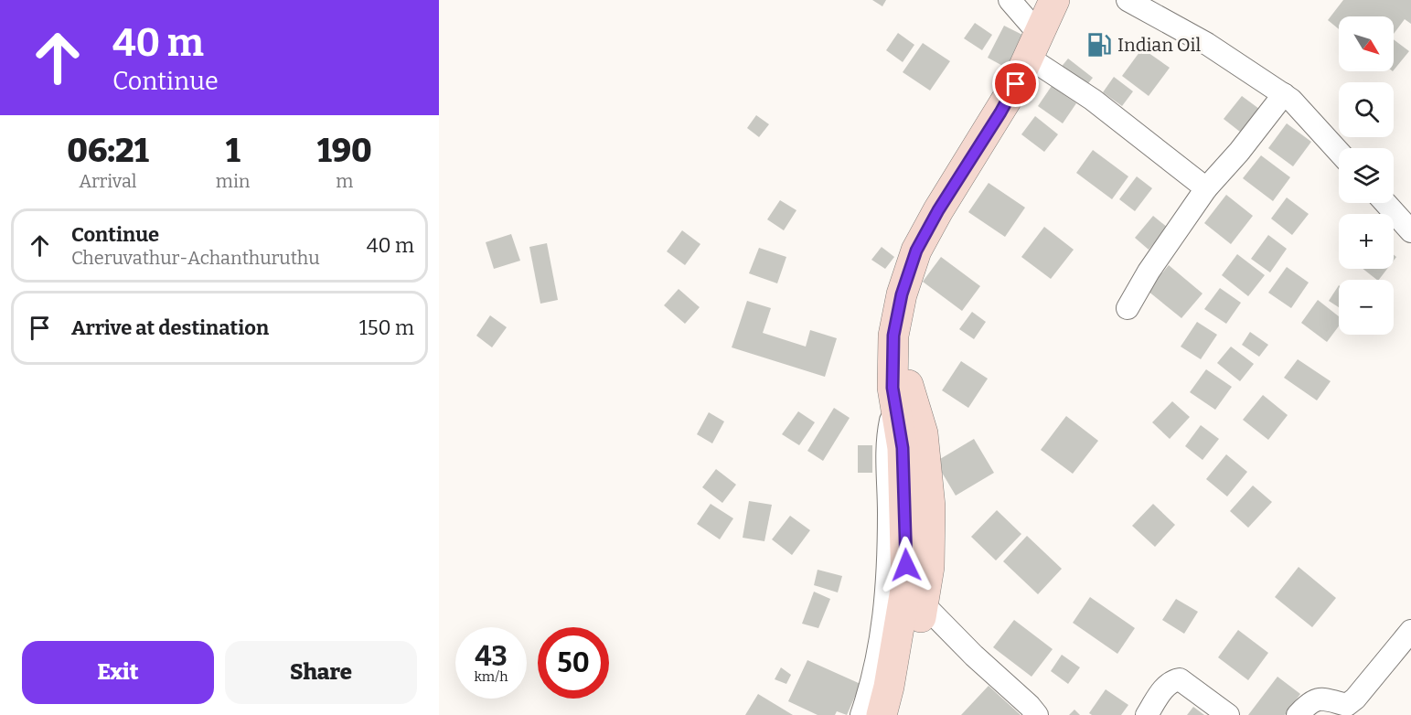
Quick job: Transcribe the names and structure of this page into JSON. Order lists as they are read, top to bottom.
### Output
{
  "places": {
    "fuel station": ["Indian Oil"]
  },
  "north": "bottom right",
  "page": {
    "turn": ["40 m", "Continue"],
    "map_buttons": ["+", "−"],
    "eta": [
      "06:21",
      "Arrival",
      "1",
      "min",
      "190",
      "m"
    ],
    "list": [
      {
        "name": "Continue",
        "note": "Cheruvathur-Achanthuruthu",
        "value": "40 m"
      },
      {
        "name": "Arrive at destination",
        "value": "150 m"
      }
    ],
    "speed": "43 km/h",
    "limit": "50",
    "buttons": ["Exit", "Share"]
  }
}
